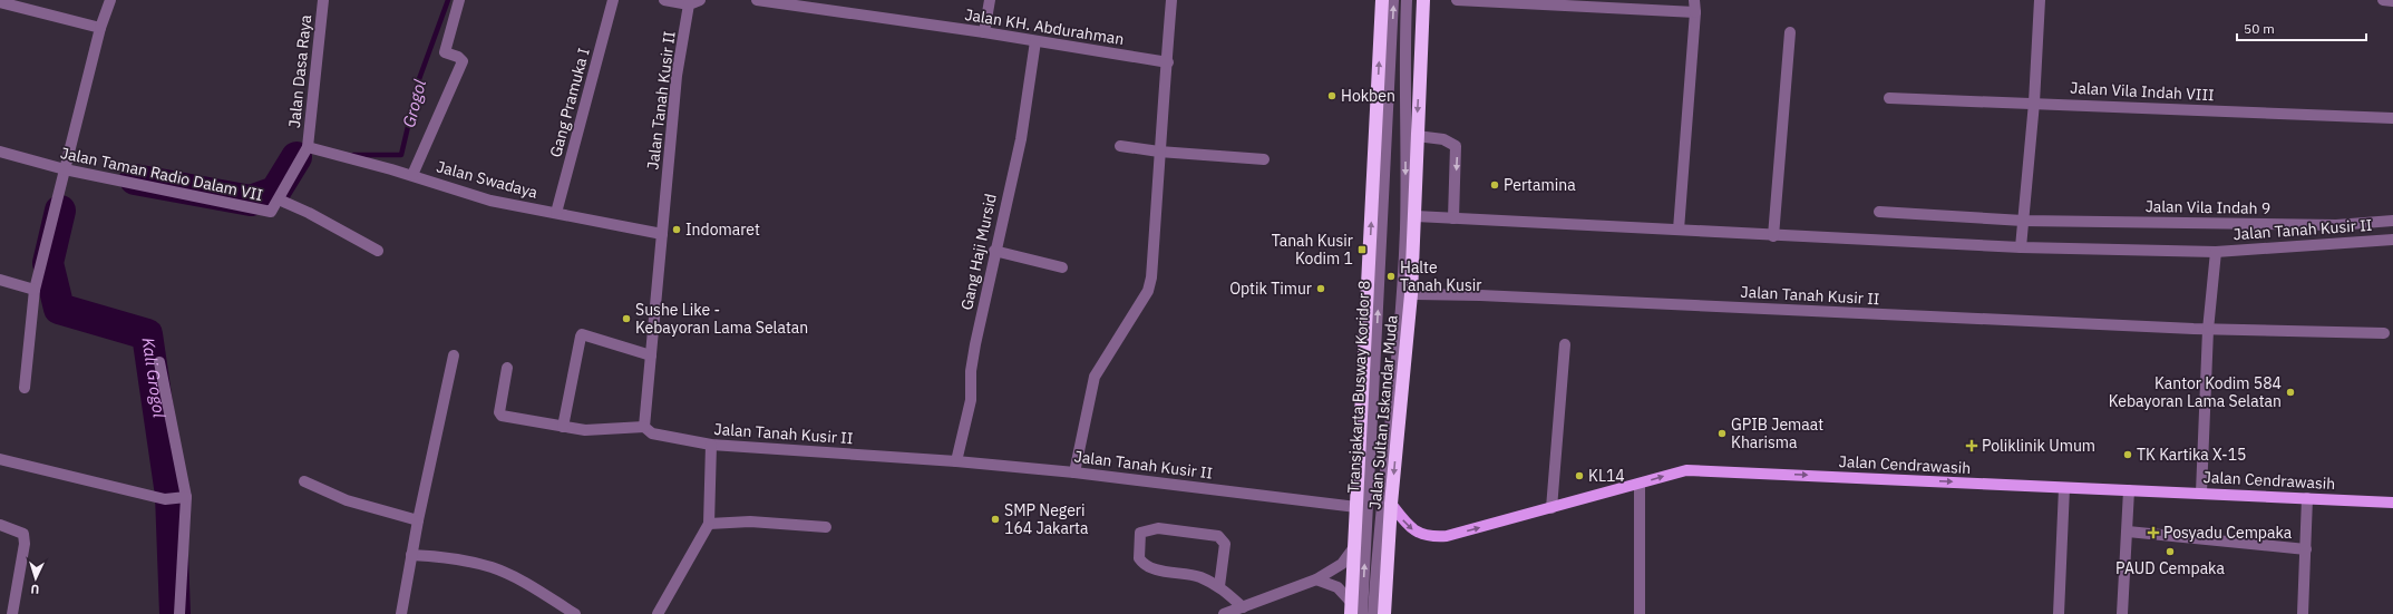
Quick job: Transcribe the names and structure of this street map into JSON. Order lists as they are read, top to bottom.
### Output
{
  "streets": {
    "highway": ["Jalan Sultan Iskandar Muda"],
    "main road": ["Jalan Cendrawasih"],
    "street": [
      "Jalan KH. Abdurahman",
      "Jalan Dasa Raya",
      "Jalan Vila Indah VIII",
      "Jalan Tanah Kusir II",
      "Gang Pramuka I",
      "Jalan Taman Radio Dalam VII",
      "Jalan Swadaya",
      "Jalan Vila Indah 9",
      "Gang Haji Mursid",
      "Transjakarta Busway Koridor 8"
    ]
  },
  "crossings": [
    ["Jalan KH. Abdurahman", "Gang Haji Mursid"],
    ["Jalan Dasa Raya", "Jalan Taman Radio Dalam VII"],
    ["Jalan Dasa Raya", "Jalan Swadaya"],
    ["Jalan Tanah Kusir II", "Jalan Swadaya"],
    ["Jalan Tanah Kusir II", "Gang Haji Mursid"],
    ["Jalan Tanah Kusir II", "Jalan Sultan Iskandar Muda"],
    ["Jalan Tanah Kusir II", "Jalan Cendrawasih"],
    ["Gang Pramuka I", "Jalan Swadaya"],
    ["Jalan Taman Radio Dalam VII", "Jalan Swadaya"],
    ["Jalan Sultan Iskandar Muda", "Jalan Cendrawasih"]
  ],
  "one_way": ["Jalan Cendrawasih"],
  "water": ["Grogol", "Kali Grogol"],
  "places": {
    "other": [
      "Hokben",
      "Pertamina",
      "Indomaret",
      "Halte Tanah Kusir",
      "Optik Timur",
      "Sushe Like - Kebayoran Lama Selatan",
      "Kantor Kodim 584 Kebayoran Lama Selatan",
      "GPIB Jemaat Kharisma",
      "TK Kartika X-15",
      "KL14",
      "SMP Negeri 164 Jakarta",
      "PAUD Cempaka"
    ],
    "transit": ["Tanah Kusir Kodim 1"],
    "health": ["Poliklinik Umum", "Posyadu Cempaka"]
  },
  "scale_bar": "50 m",
  "north": "bottom"
}
